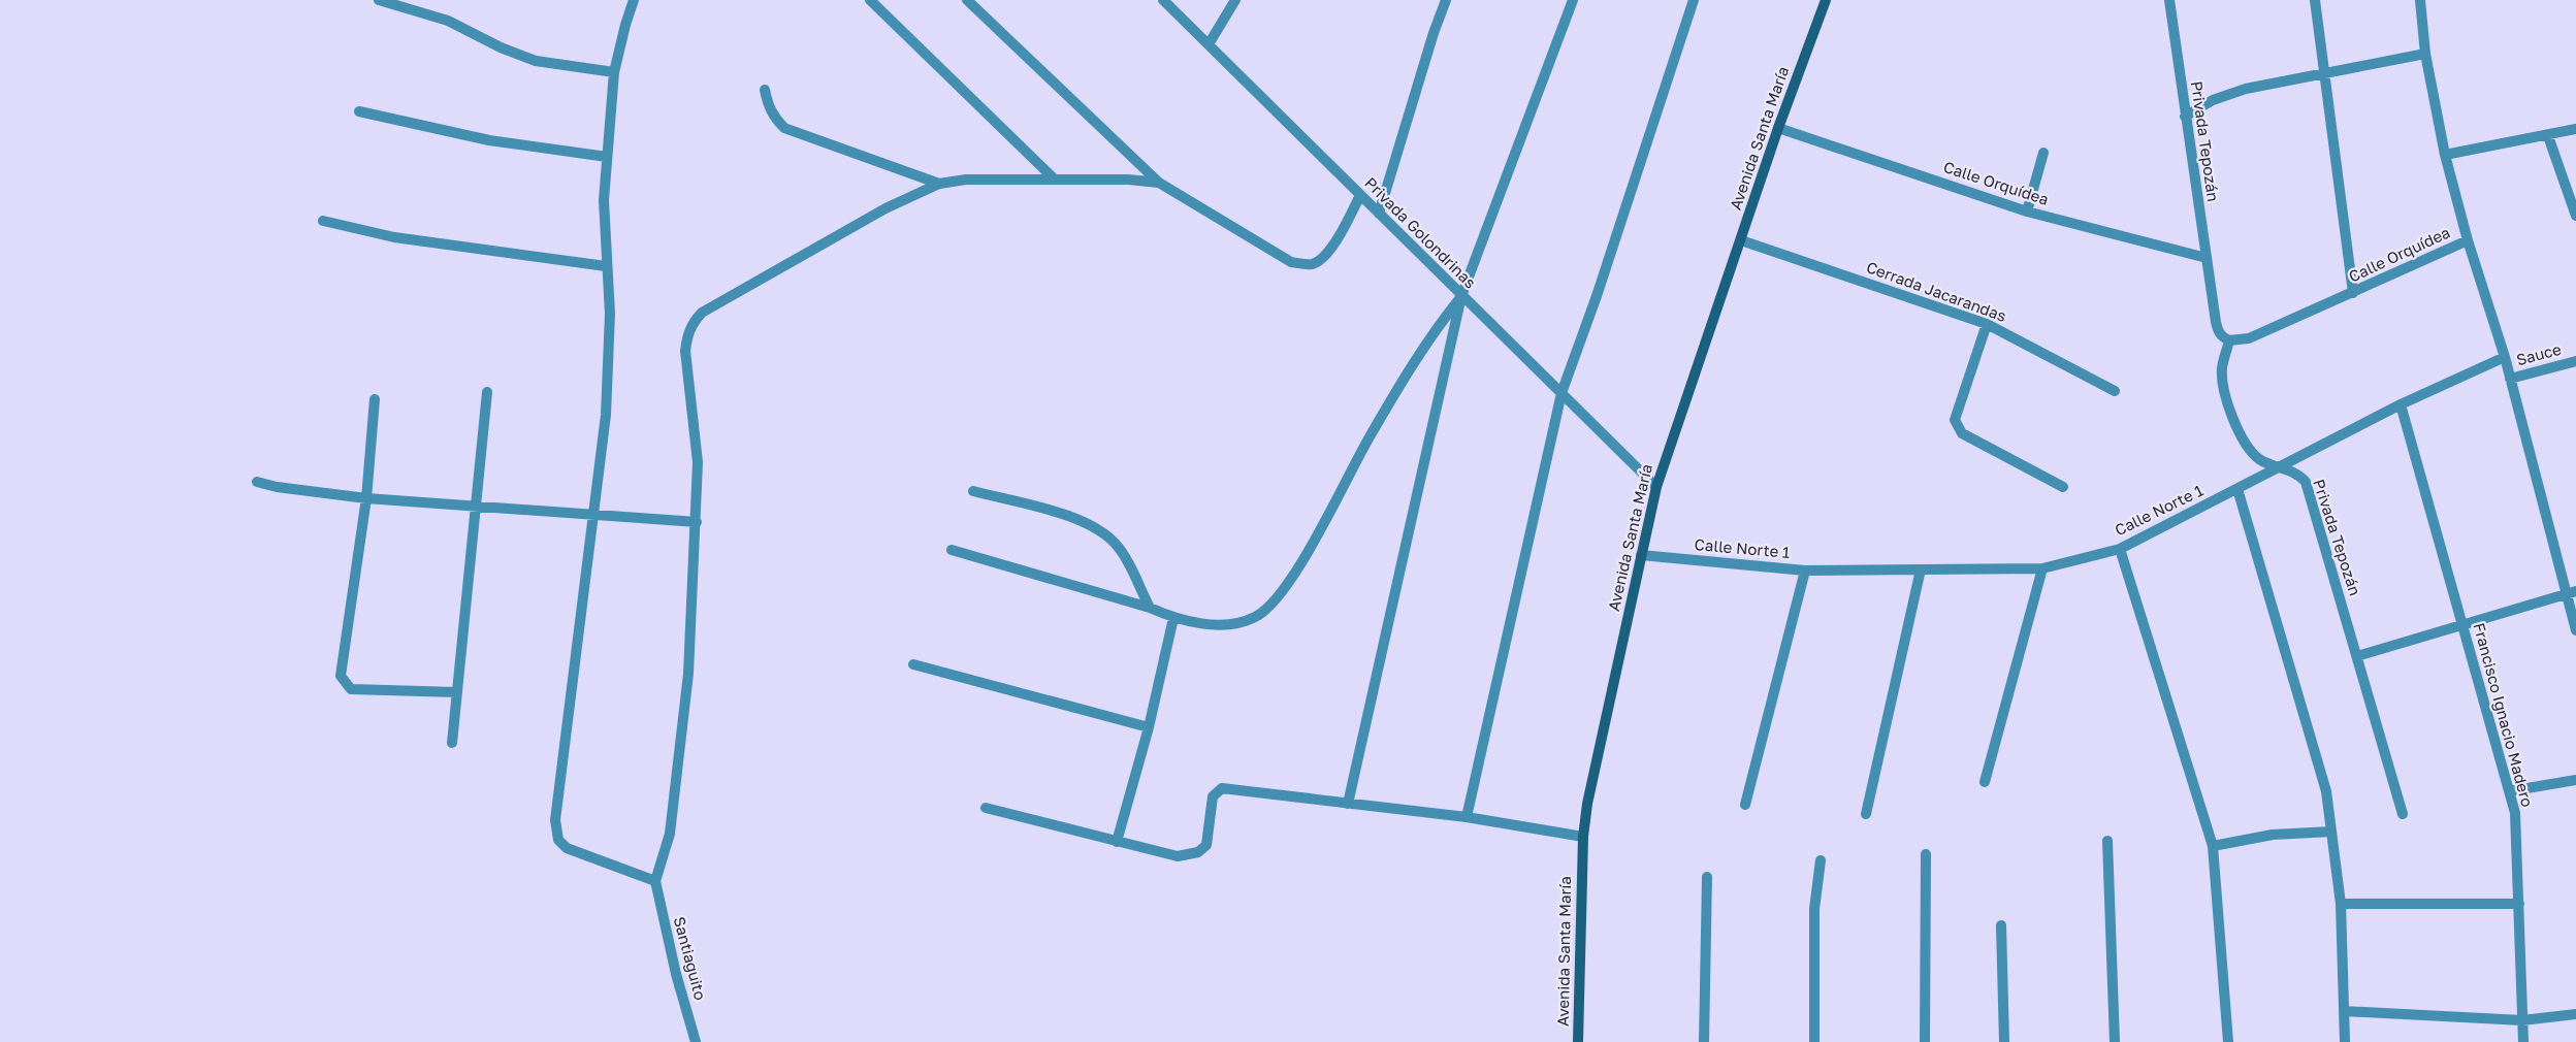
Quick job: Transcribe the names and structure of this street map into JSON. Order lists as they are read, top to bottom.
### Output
{
  "streets": {
    "main road": ["Avenida Santa María"],
    "street": [
      "Privada Tepozán",
      "Calle Orquídea",
      "Privada Golondrinas",
      "Cerrada Jacarandas",
      "Sauce",
      "Calle Norte 1",
      "Francisco Ignacio Madero",
      "Santiaguito"
    ]
  },
  "crossings": [
    ["Avenida Santa María", "Calle Orquídea"],
    ["Avenida Santa María", "Privada Golondrinas"],
    ["Avenida Santa María", "Cerrada Jacarandas"],
    ["Avenida Santa María", "Calle Norte 1"],
    ["Privada Tepozán", "Calle Orquídea"],
    ["Privada Tepozán", "Calle Norte 1"],
    ["Calle Norte 1", "Francisco Ignacio Madero"]
  ]
}
